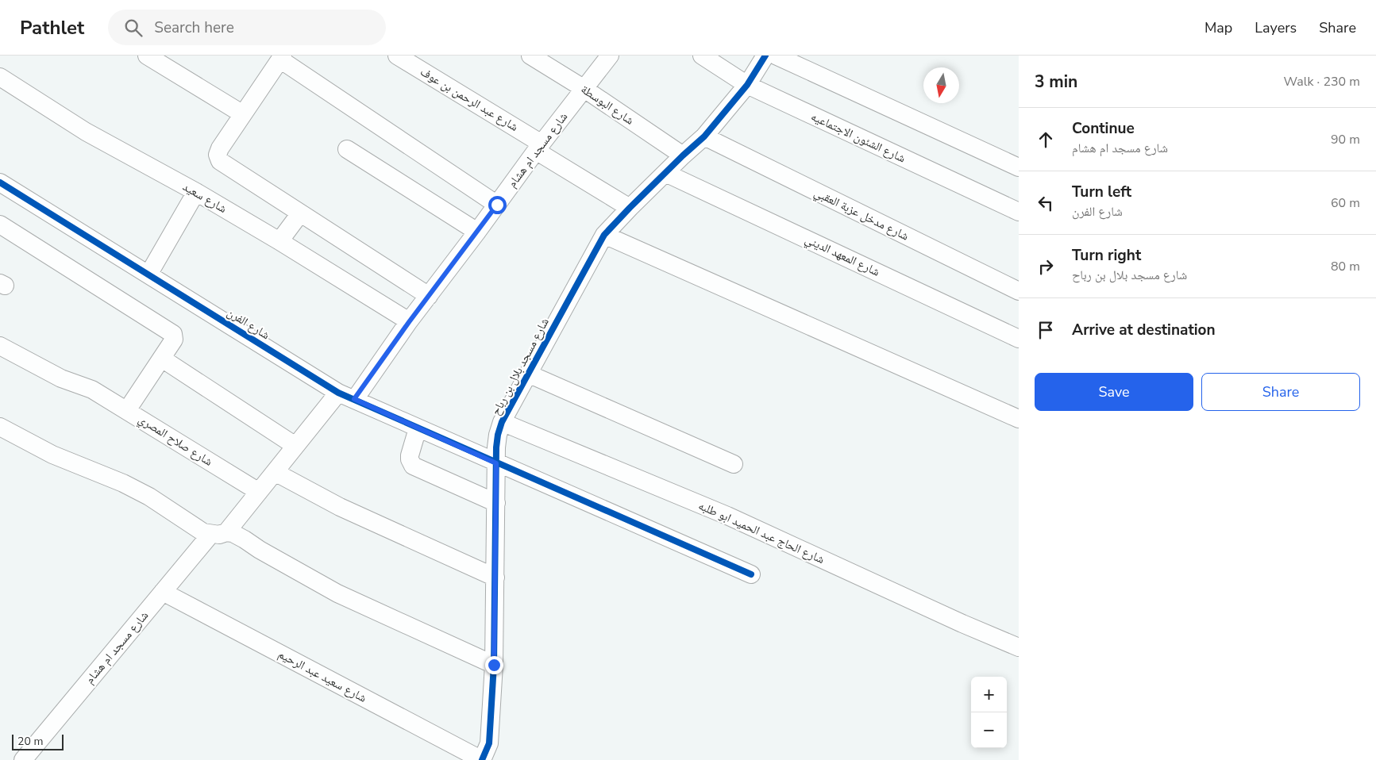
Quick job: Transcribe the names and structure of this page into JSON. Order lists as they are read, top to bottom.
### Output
{
  "streets": {
    "street": [
      "شارع عبد الرحمن بن عوف",
      "شارع البوسطة",
      "شارع الشئون الاجتماعيه",
      "شارع مسجد ام هشام",
      "شارع سعيد",
      "شارع مدخل عزبة العقبي",
      "شارع المعهد الديني",
      "شارع الفرن",
      "شارع مسجد بلال بن رباح",
      "شارع صلاح المصري",
      "شارع الحاج عبد الحميد ابو طلبه",
      "شارع سعيد عبد الرحيم"
    ]
  },
  "crossings": [
    ["شارع عبد الرحمن بن عوف", "شارع مسجد ام هشام"],
    ["شارع عبد الرحمن بن عوف", "شارع مسجد بلال بن رباح"],
    ["شارع البوسطة", "شارع مسجد ام هشام"],
    ["شارع البوسطة", "شارع مسجد بلال بن رباح"],
    ["شارع الشئون الاجتماعيه", "شارع مسجد بلال بن رباح"],
    ["شارع مسجد ام هشام", "شارع سعيد"],
    ["شارع مسجد ام هشام", "شارع الفرن"],
    ["شارع مسجد ام هشام", "شارع صلاح المصري"],
    ["شارع مسجد ام هشام", "شارع سعيد عبد الرحيم"],
    ["شارع مدخل عزبة العقبي", "شارع مسجد بلال بن رباح"],
    ["شارع المعهد الديني", "شارع مسجد بلال بن رباح"],
    ["شارع الفرن", "شارع مسجد بلال بن رباح"],
    ["شارع مسجد بلال بن رباح", "شارع الحاج عبد الحميد ابو طلبه"],
    ["شارع مسجد بلال بن رباح", "شارع سعيد عبد الرحيم"]
  ],
  "scale_bar": "20 m",
  "north": "bottom",
  "page": {
    "header": "Pathlet",
    "search": "Search here",
    "nav": ["Map", "Layers", "Share"],
    "heading": ["3 min", "Walk · 230 m"],
    "list": [
      ["Continue", "شارع مسجد ام هشام", "90 m"],
      ["Turn left", "شارع الفرن", "60 m"],
      ["Turn right", "شارع مسجد بلال بن رباح", "80 m"],
      "Arrive at destination"
    ],
    "buttons": ["Save", "Share"],
    "map_buttons": ["+", "−"],
    "scale": "20 m"
  }
}
